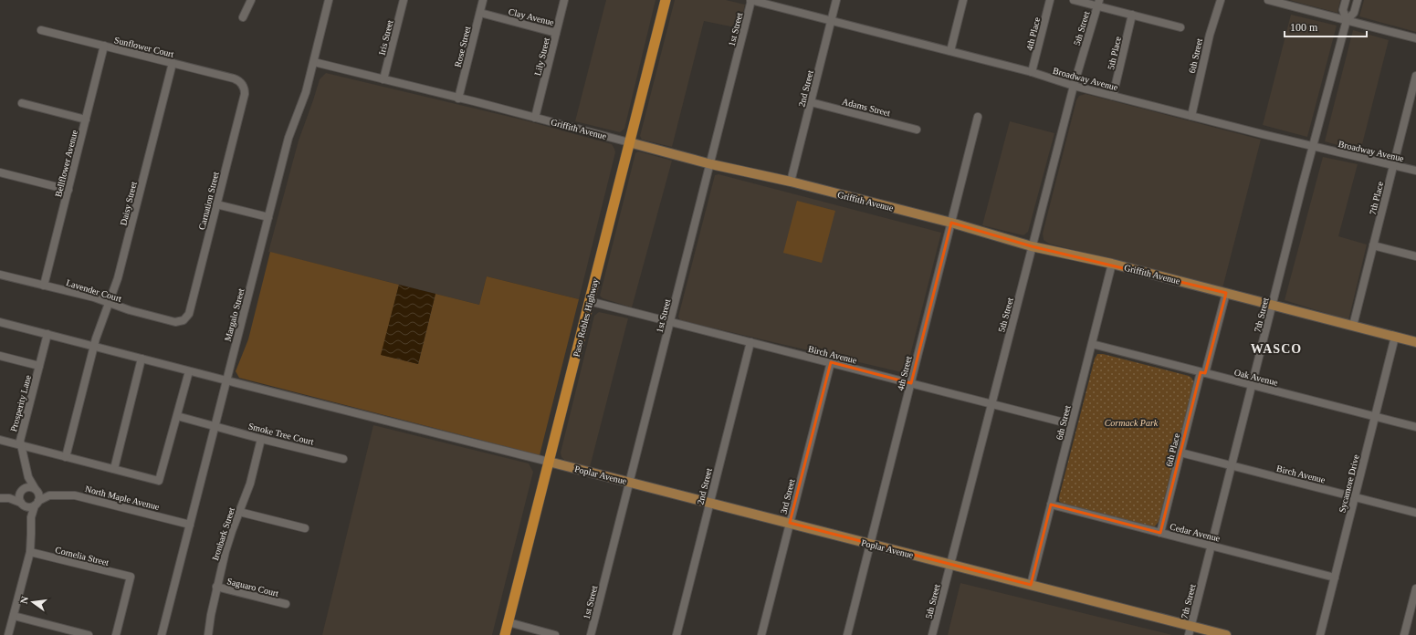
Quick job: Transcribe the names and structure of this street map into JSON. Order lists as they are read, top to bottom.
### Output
{
  "streets": {
    "highway": ["Paso Robles Highway"],
    "main road": ["Griffith Avenue", "Poplar Avenue"],
    "street": [
      "Clay Avenue",
      "5th Street",
      "1st Street",
      "4th Place",
      "Iris Street",
      "Sunflower Court",
      "Rose Street",
      "5th Place",
      "6th Street",
      "Lily Street",
      "Broadway Avenue",
      "2nd Street",
      "Adams Street",
      "Bellflower Avenue",
      "7th Place",
      "Carnation Street",
      "Daisy Street",
      "Lavender Court",
      "Margalo Street",
      "7th Street",
      "Birch Avenue",
      "4th Street",
      "Oak Avenue",
      "Prosperity Lane",
      "Smoke Tree Court",
      "6th Place",
      "Sycamore Drive",
      "3rd Street",
      "North Maple Avenue",
      "Cedar Avenue",
      "Ironbark Street",
      "Cornelia Street",
      "Saguaro Court"
    ]
  },
  "crossings": [
    ["Clay Avenue", "Rose Street"],
    ["Clay Avenue", "Lily Street"],
    ["5th Street", "Broadway Avenue"],
    ["5th Street", "Griffith Avenue"],
    ["5th Street", "Birch Avenue"],
    ["5th Street", "Poplar Avenue"],
    ["1st Street", "Broadway Avenue"],
    ["1st Street", "Griffith Avenue"],
    ["1st Street", "Birch Avenue"],
    ["1st Street", "Poplar Avenue"],
    ["4th Place", "Broadway Avenue"],
    ["Iris Street", "Griffith Avenue"],
    ["Sunflower Court", "Bellflower Avenue"],
    ["Sunflower Court", "Carnation Street"],
    ["Sunflower Court", "Daisy Street"],
    ["Rose Street", "Griffith Avenue"],
    ["5th Place", "Broadway Avenue"],
    ["6th Street", "Broadway Avenue"],
    ["6th Street", "Griffith Avenue"],
    ["6th Street", "Birch Avenue"],
    ["6th Street", "Oak Avenue"],
    ["6th Street", "Poplar Avenue"],
    ["6th Street", "Cedar Avenue"],
    ["Lily Street", "Griffith Avenue"],
    ["Broadway Avenue", "2nd Street"],
    ["Broadway Avenue", "7th Place"],
    ["Broadway Avenue", "7th Street"],
    ["2nd Street", "Adams Street"],
    ["2nd Street", "Griffith Avenue"],
    ["2nd Street", "Birch Avenue"],
    ["2nd Street", "Poplar Avenue"],
    ["Griffith Avenue", "7th Place"],
    ["Griffith Avenue", "Margalo Street"],
    ["Griffith Avenue", "7th Street"],
    ["Griffith Avenue", "Paso Robles Highway"],
    ["Griffith Avenue", "4th Street"],
    ["Griffith Avenue", "6th Place"],
    ["Griffith Avenue", "Sycamore Drive"],
    ["Bellflower Avenue", "Lavender Court"],
    ["Carnation Street", "Lavender Court"],
    ["Daisy Street", "Lavender Court"],
    ["Margalo Street", "Smoke Tree Court"],
    ["Margalo Street", "North Maple Avenue"],
    ["7th Street", "Birch Avenue"],
    ["7th Street", "Oak Avenue"],
    ["7th Street", "Poplar Avenue"],
    ["7th Street", "Cedar Avenue"],
    ["Paso Robles Highway", "Birch Avenue"],
    ["Paso Robles Highway", "Poplar Avenue"],
    ["Birch Avenue", "4th Street"],
    ["Birch Avenue", "6th Place"],
    ["Birch Avenue", "Sycamore Drive"],
    ["Birch Avenue", "3rd Street"],
    ["4th Street", "Poplar Avenue"],
    ["Oak Avenue", "6th Place"],
    ["Oak Avenue", "Sycamore Drive"],
    ["Prosperity Lane", "North Maple Avenue"],
    ["Smoke Tree Court", "Ironbark Street"],
    ["6th Place", "Cedar Avenue"],
    ["Poplar Avenue", "3rd Street"],
    ["Sycamore Drive", "Cedar Avenue"],
    ["Ironbark Street", "Saguaro Court"]
  ],
  "districts": ["WASCO"],
  "parks": ["Cormack Park"],
  "scale_bar": "100 m",
  "north": "left"
}
